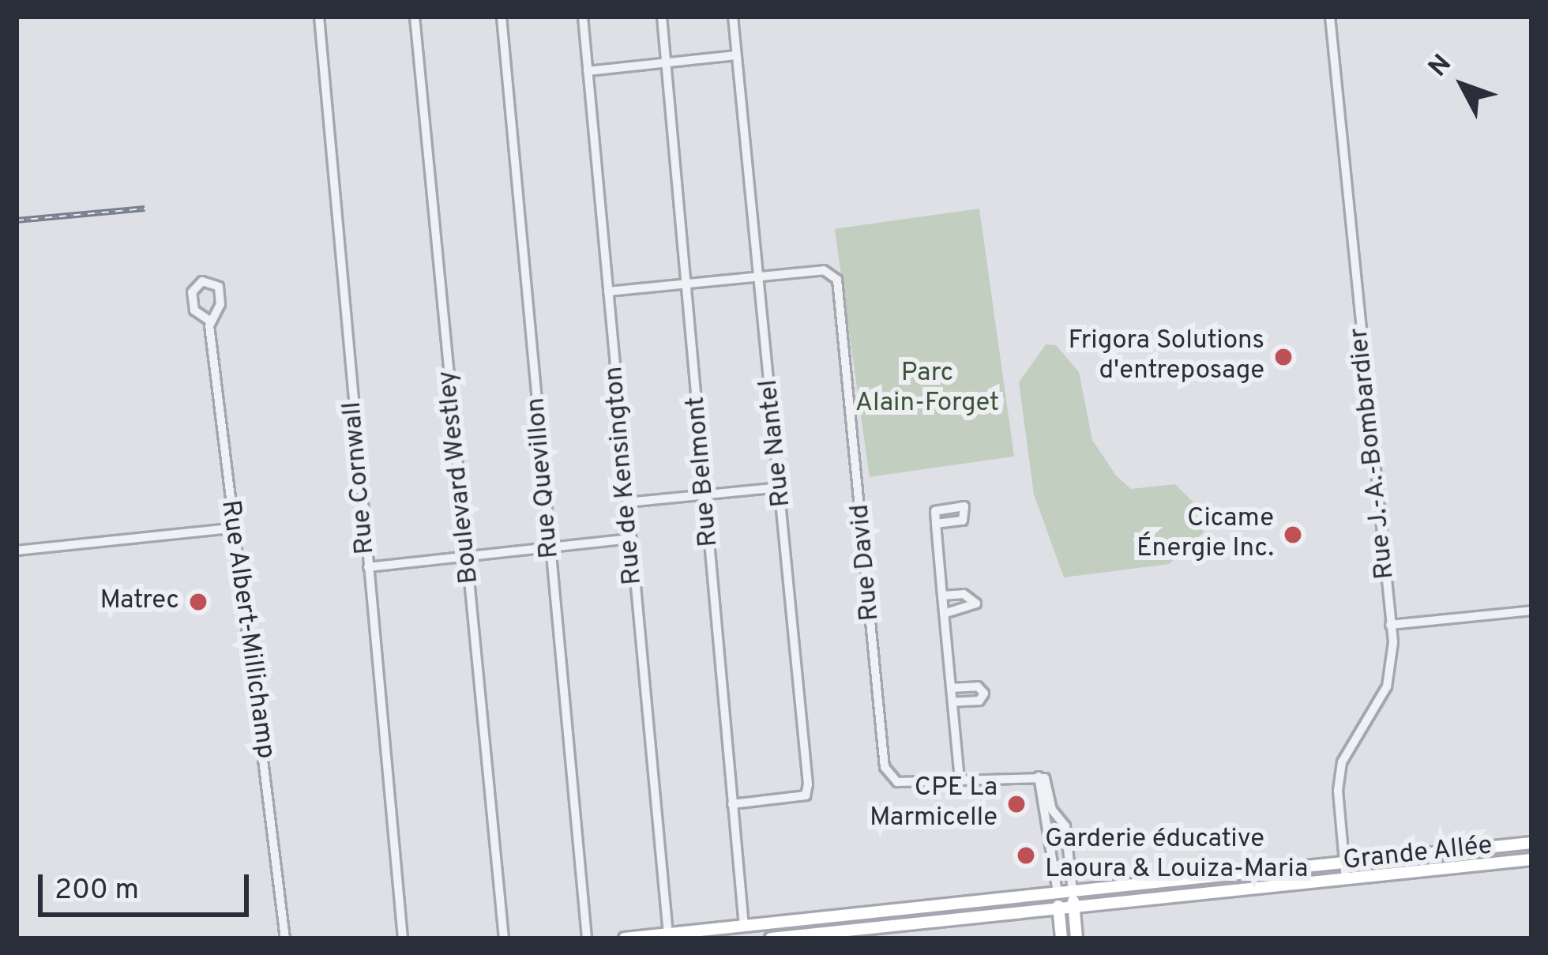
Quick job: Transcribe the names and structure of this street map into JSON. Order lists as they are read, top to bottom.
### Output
{
  "streets": {
    "main road": ["Grande Allée"],
    "street": [
      "Rue Nantel",
      "Rue J.-A.-Bombardier",
      "Rue Belmont",
      "Rue de Kensington",
      "Boulevard Westley",
      "Rue Cornwall",
      "Rue Quevillon",
      "Rue David",
      "Rue Albert-Millichamp"
    ]
  },
  "crossings": [
    ["Rue Nantel", "Rue Belmont"],
    ["Rue Nantel", "Rue David"],
    ["Rue J.-A.-Bombardier", "Grande Allée"],
    ["Rue Belmont", "Grande Allée"],
    ["Rue de Kensington", "Grande Allée"]
  ],
  "parks": ["Parc Alain-Forget"],
  "places": [
    "Frigora Solutions d'entreposage",
    "Cicame Énergie Inc.",
    "Matrec",
    "CPE La Marmicelle",
    "Garderie éducative Laoura & Louiza-Maria"
  ],
  "scale_bar": "200 m",
  "north": "top left"
}
